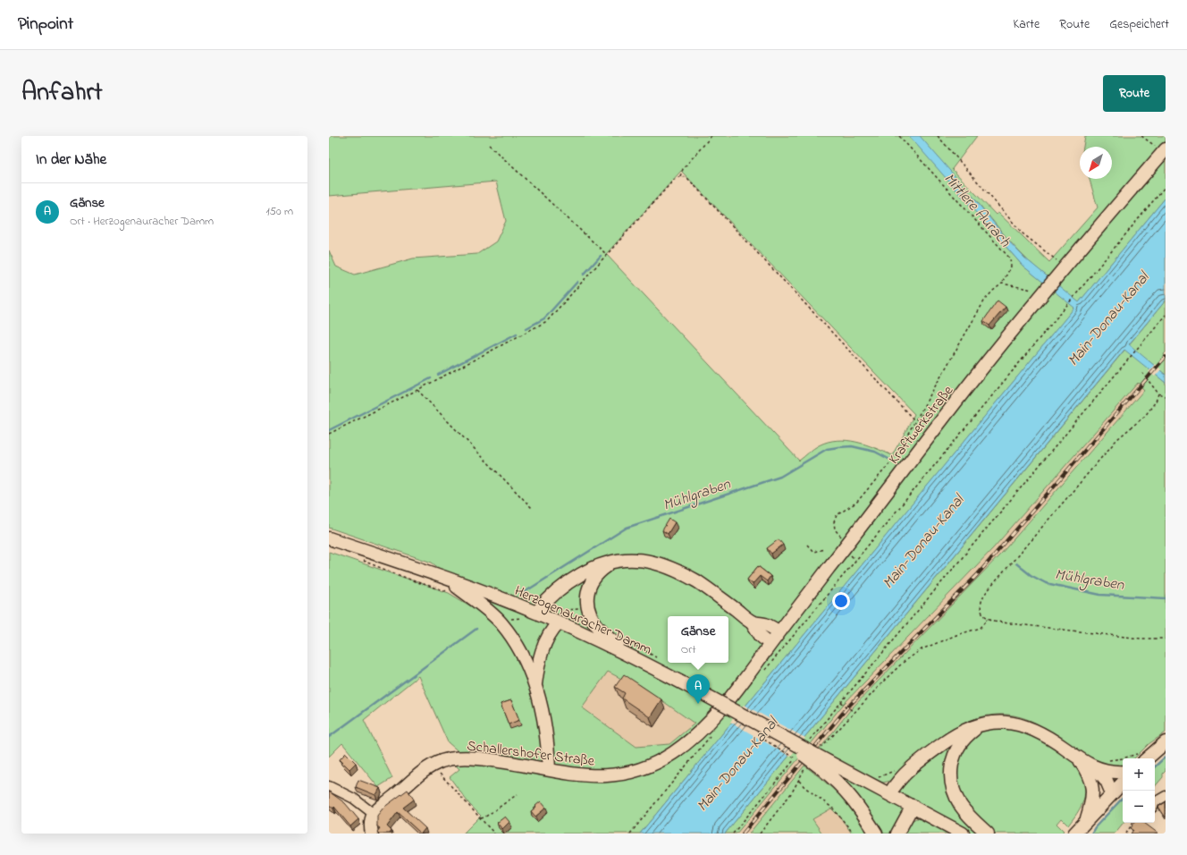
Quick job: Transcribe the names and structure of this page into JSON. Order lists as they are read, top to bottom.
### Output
{
  "streets": {
    "main road": ["Kraftwerkstraße", "Herzogenauracher Damm", "Schallershofer Straße"]
  },
  "crossings": [
    ["Kraftwerkstraße", "Schallershofer Straße"]
  ],
  "water": ["Mittlere Aurach", "Main-Donau-Kanal", "Mühlgraben"],
  "north": "bottom left",
  "page": {
    "header": "Pinpoint",
    "nav": ["Karte", "Route", "Gespeichert"],
    "title": "Anfahrt",
    "buttons": "Route",
    "heading": "In der Nähe",
    "list": [
      {
        "mark": "A",
        "name": "Gänse",
        "note": "Ort · Herzogenauracher Damm",
        "value": "150 m"
      }
    ],
    "popup": ["Gänse", "Ort"],
    "pins": "A",
    "map_buttons": ["+", "−"]
  }
}
